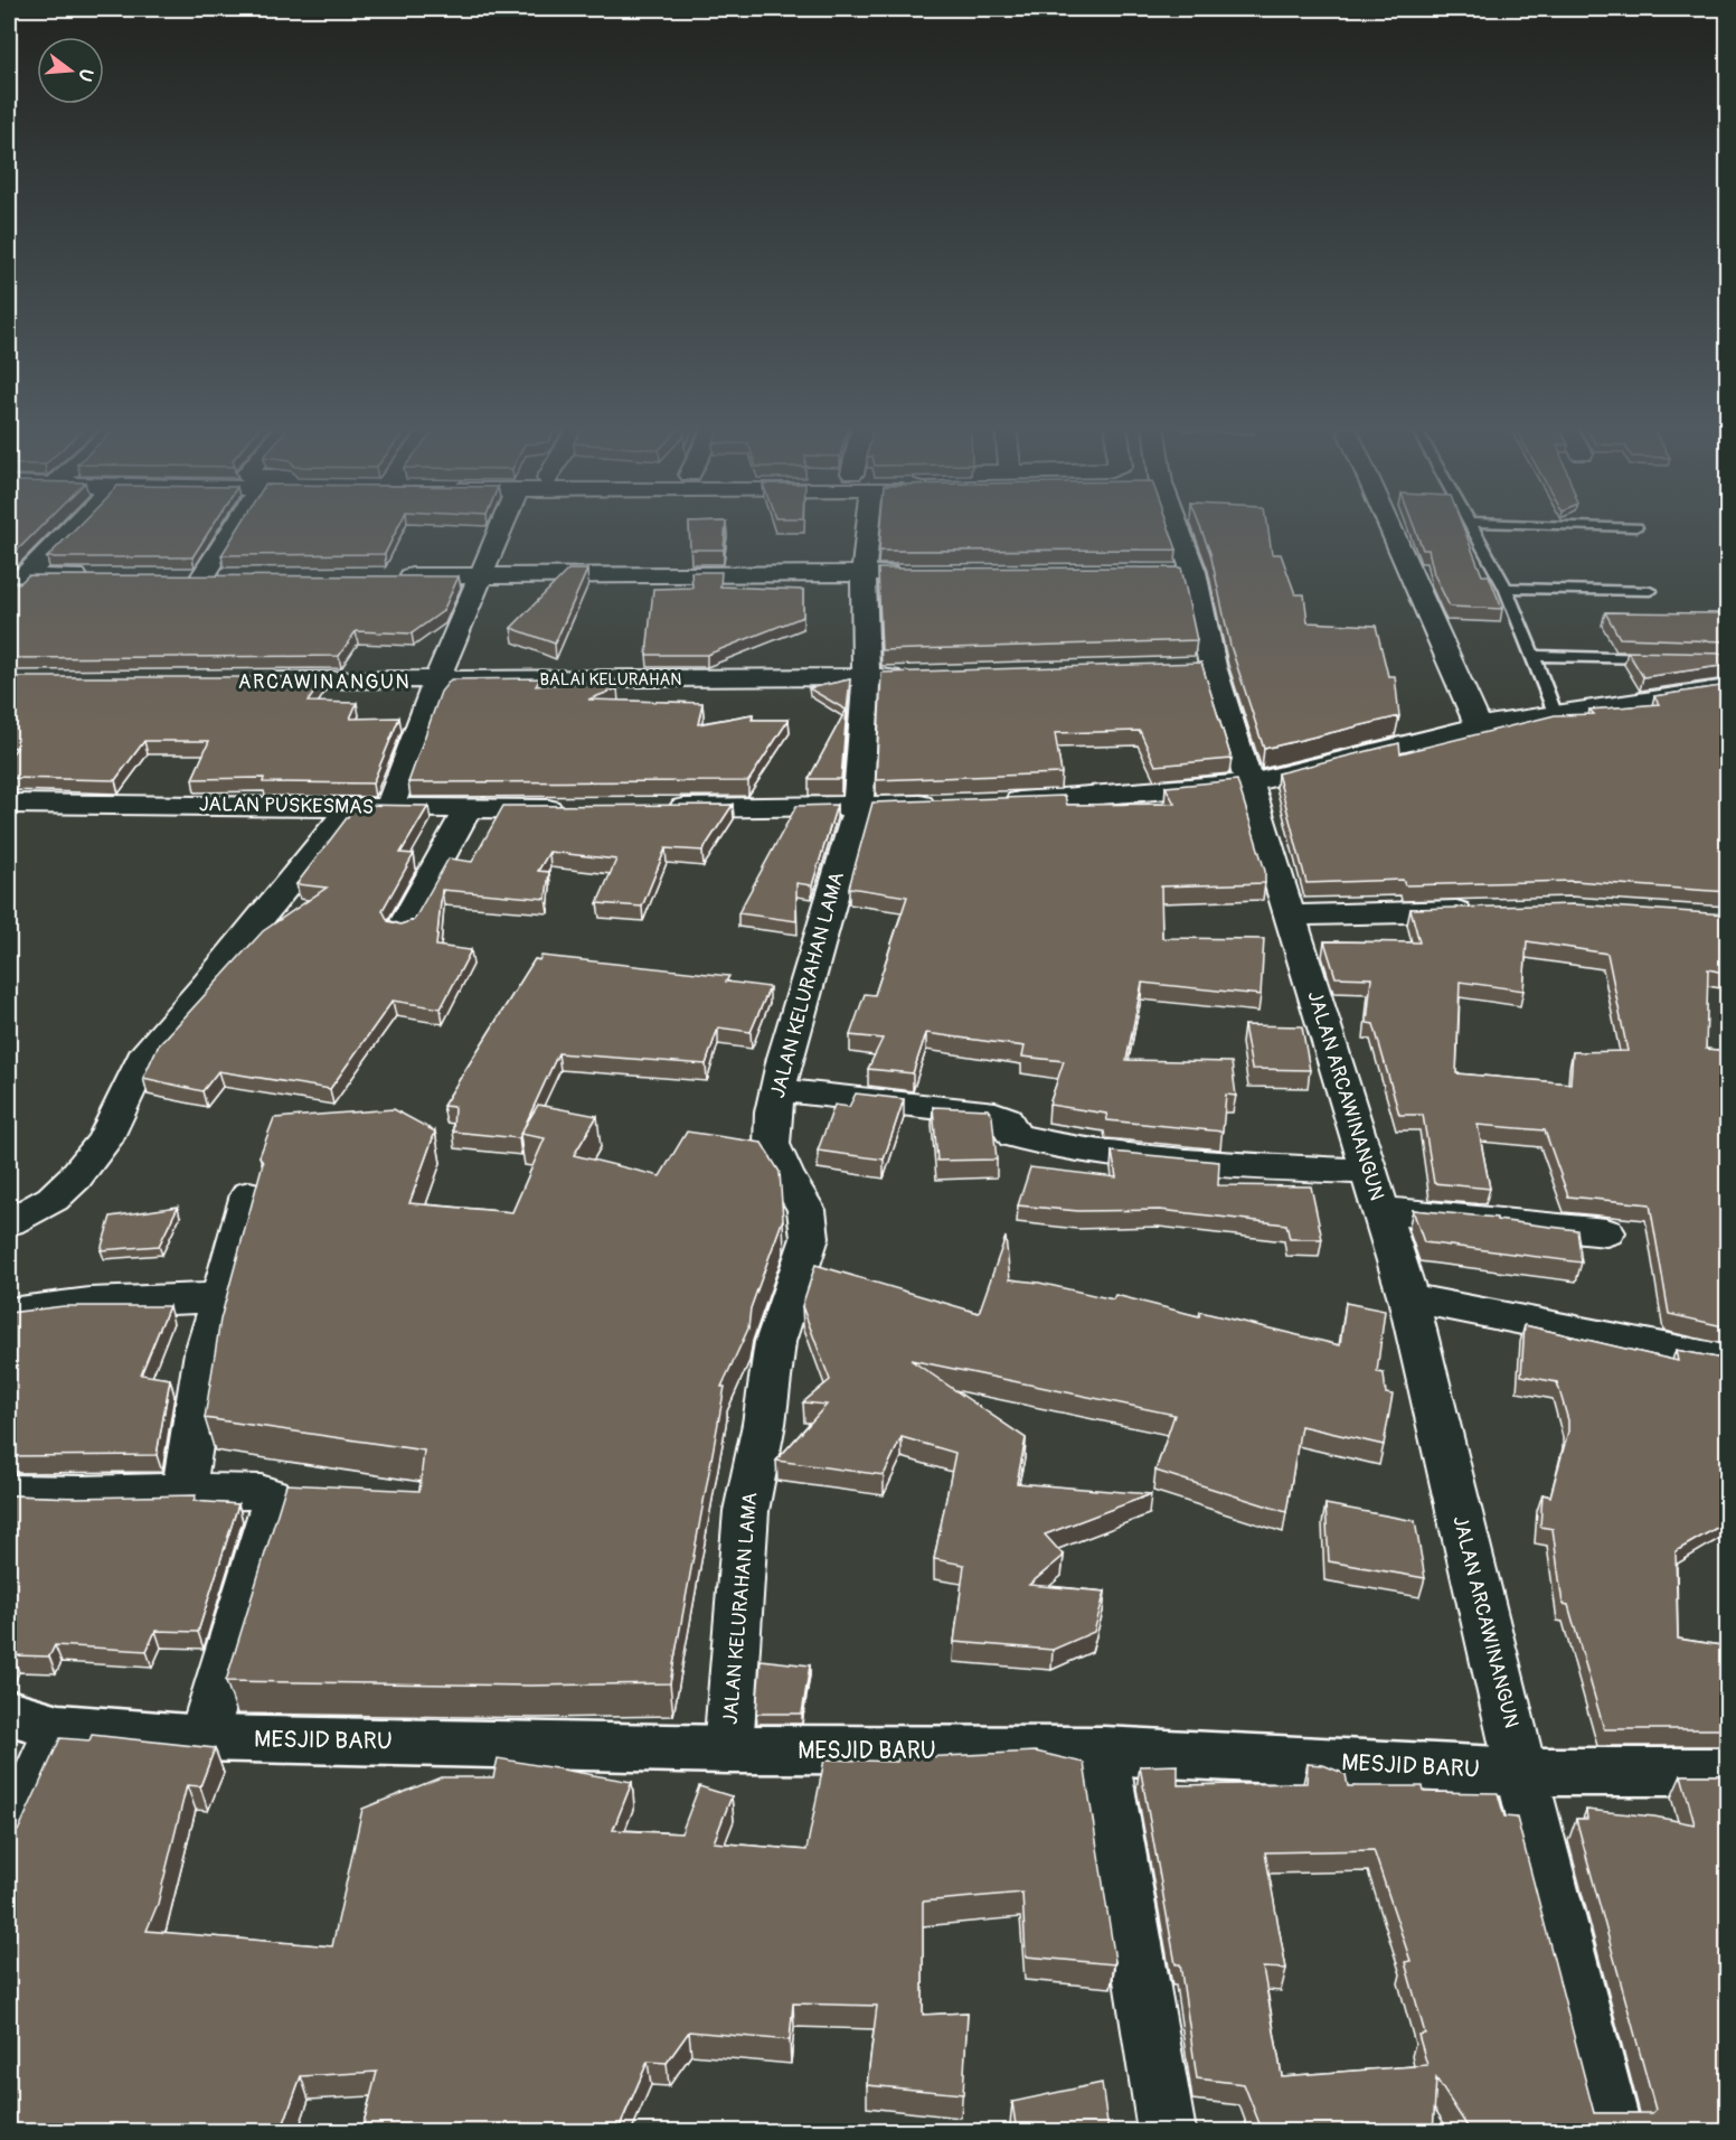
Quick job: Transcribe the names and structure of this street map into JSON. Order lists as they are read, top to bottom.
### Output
{
  "streets": {
    "street": [
      "BALAI KELURAHAN",
      "JALAN PUSKESMAS",
      "JALAN KELURAHAN LAMA",
      "JALAN ARCAWINANGUN",
      "MESJID BARU"
    ]
  },
  "crossings": [
    ["BALAI KELURAHAN", "JALAN KELURAHAN LAMA"],
    ["JALAN KELURAHAN LAMA", "MESJID BARU"],
    ["JALAN ARCAWINANGUN", "MESJID BARU"]
  ],
  "districts": ["ARCAWINANGUN"],
  "north": "right"
}
